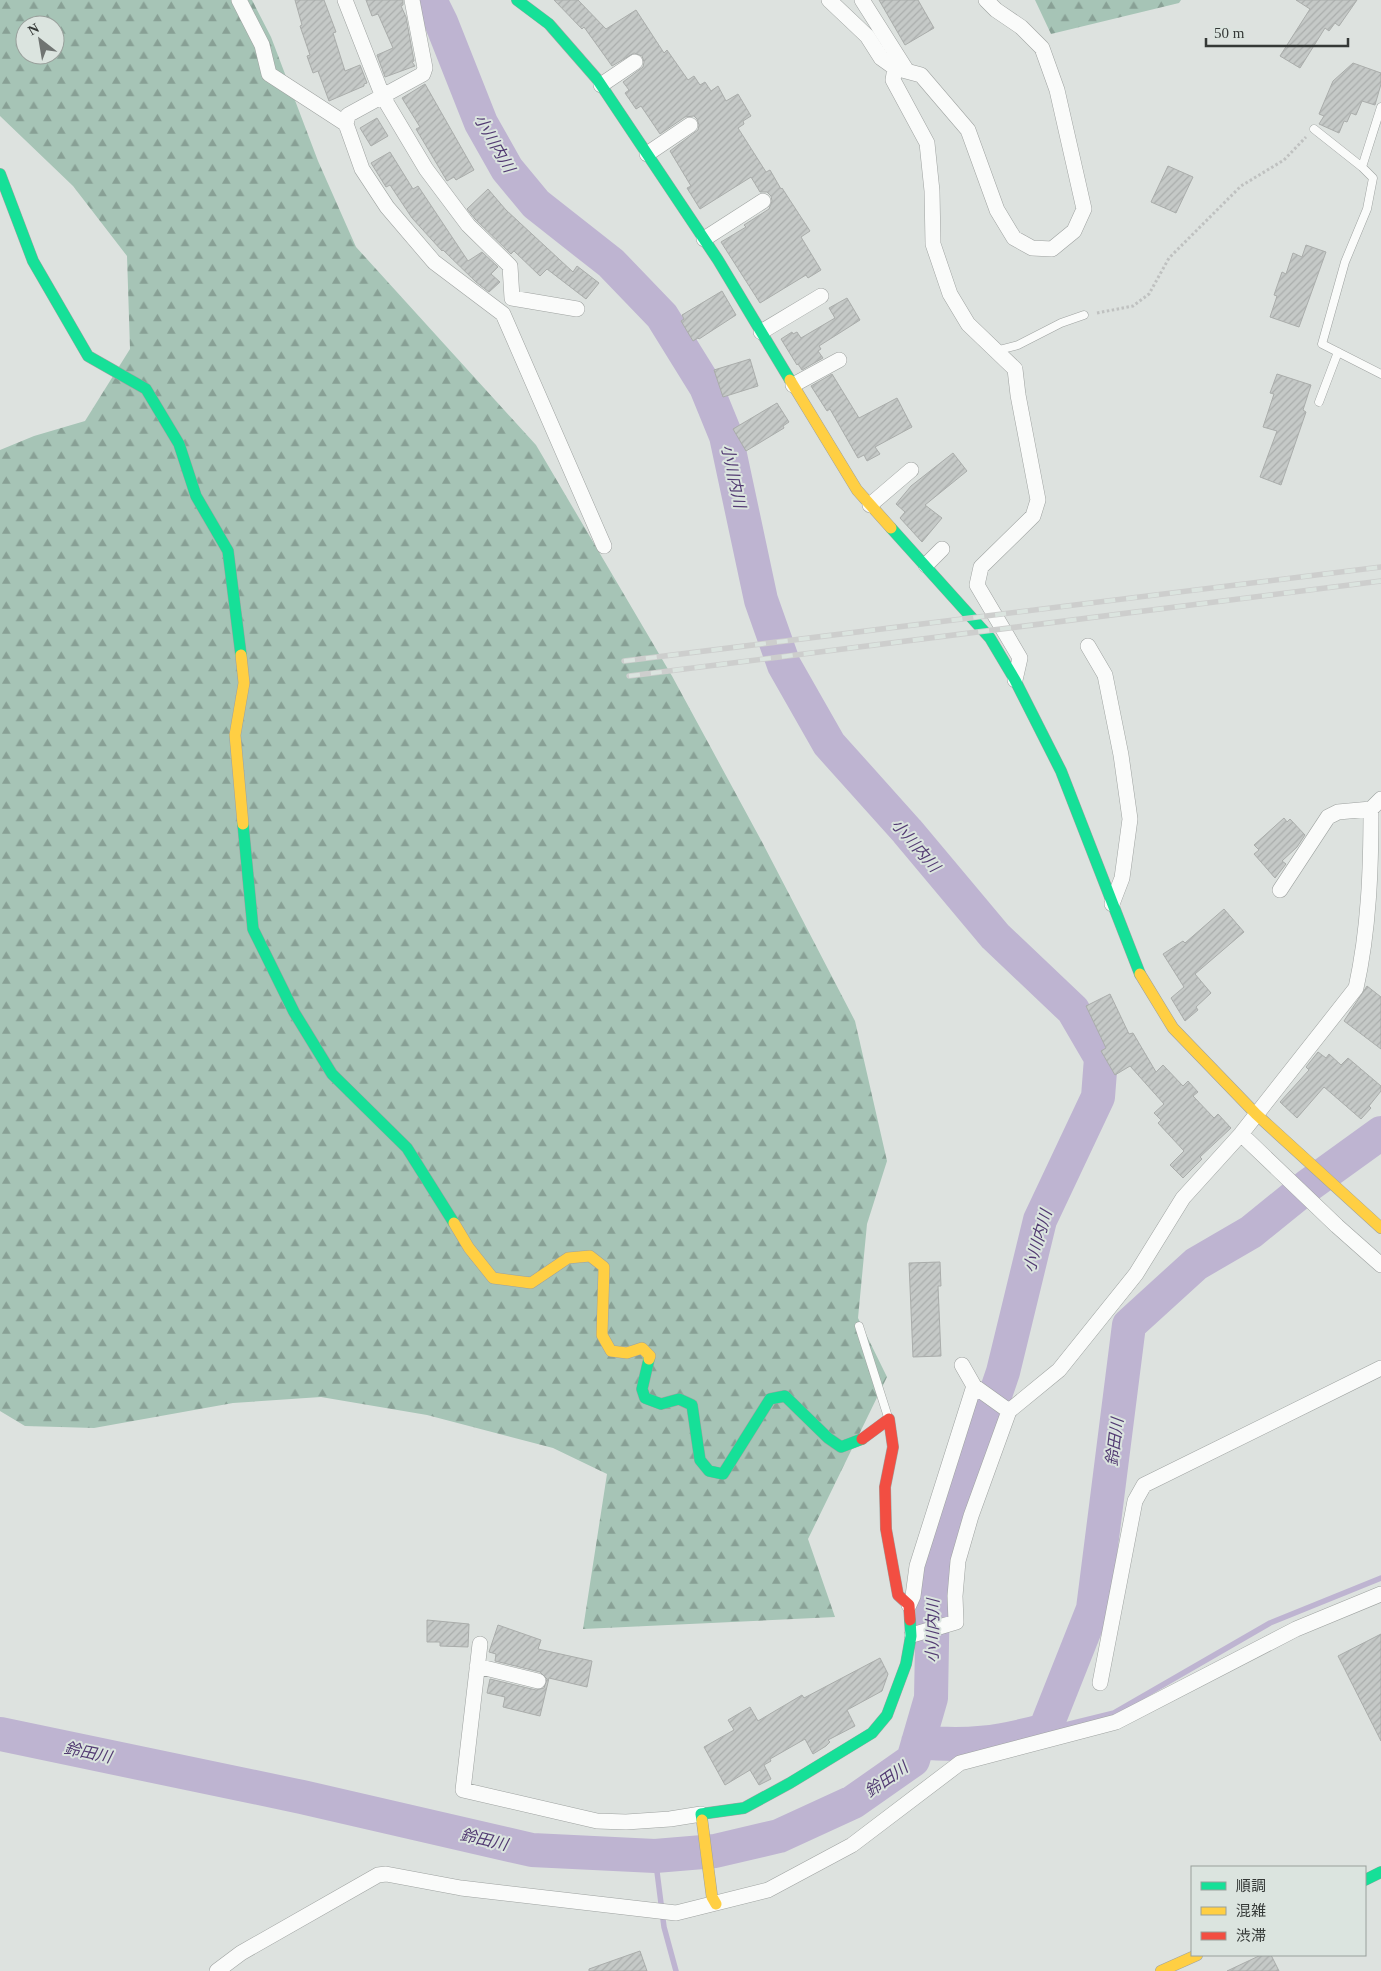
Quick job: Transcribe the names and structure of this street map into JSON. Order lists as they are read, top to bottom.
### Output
{
  "water": ["小川内川", "鈴田川"],
  "legend": ["順調", "混雑", "渋滞"],
  "scale_bar": "50 m",
  "north": "top left"
}
